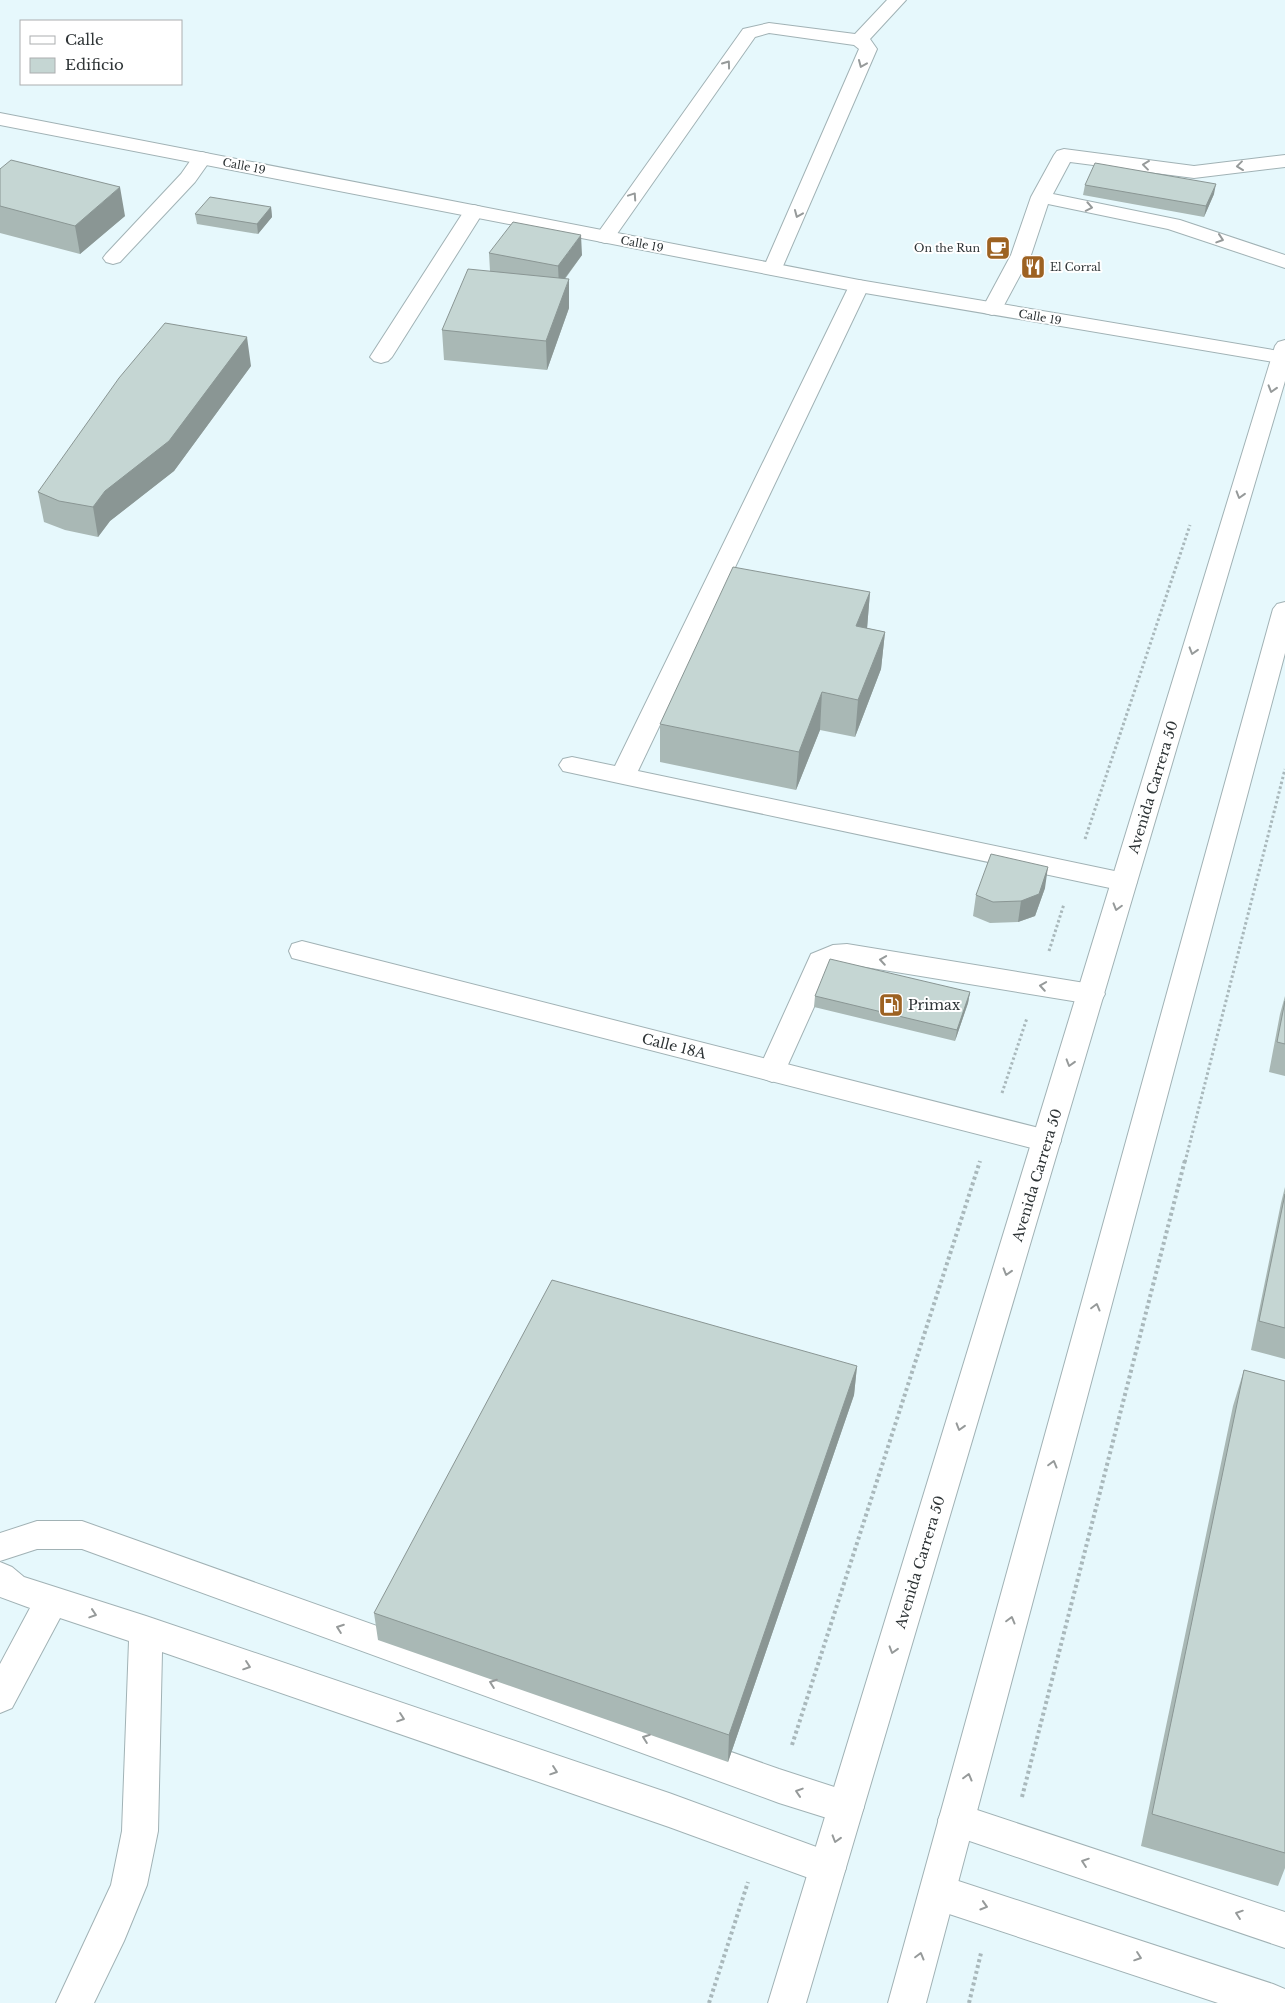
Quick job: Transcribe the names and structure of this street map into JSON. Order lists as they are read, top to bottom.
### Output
{
  "streets": {
    "main road": ["Calle 19", "Avenida Carrera 50", "Calle 18A"]
  },
  "crossings": [
    ["Calle 19", "Avenida Carrera 50"],
    ["Avenida Carrera 50", "Calle 18A"]
  ],
  "places": {
    "cafe": ["On the Run"],
    "restaurant": ["El Corral"],
    "fuel station": ["Primax"]
  },
  "legend": ["Calle", "Edificio"]
}
